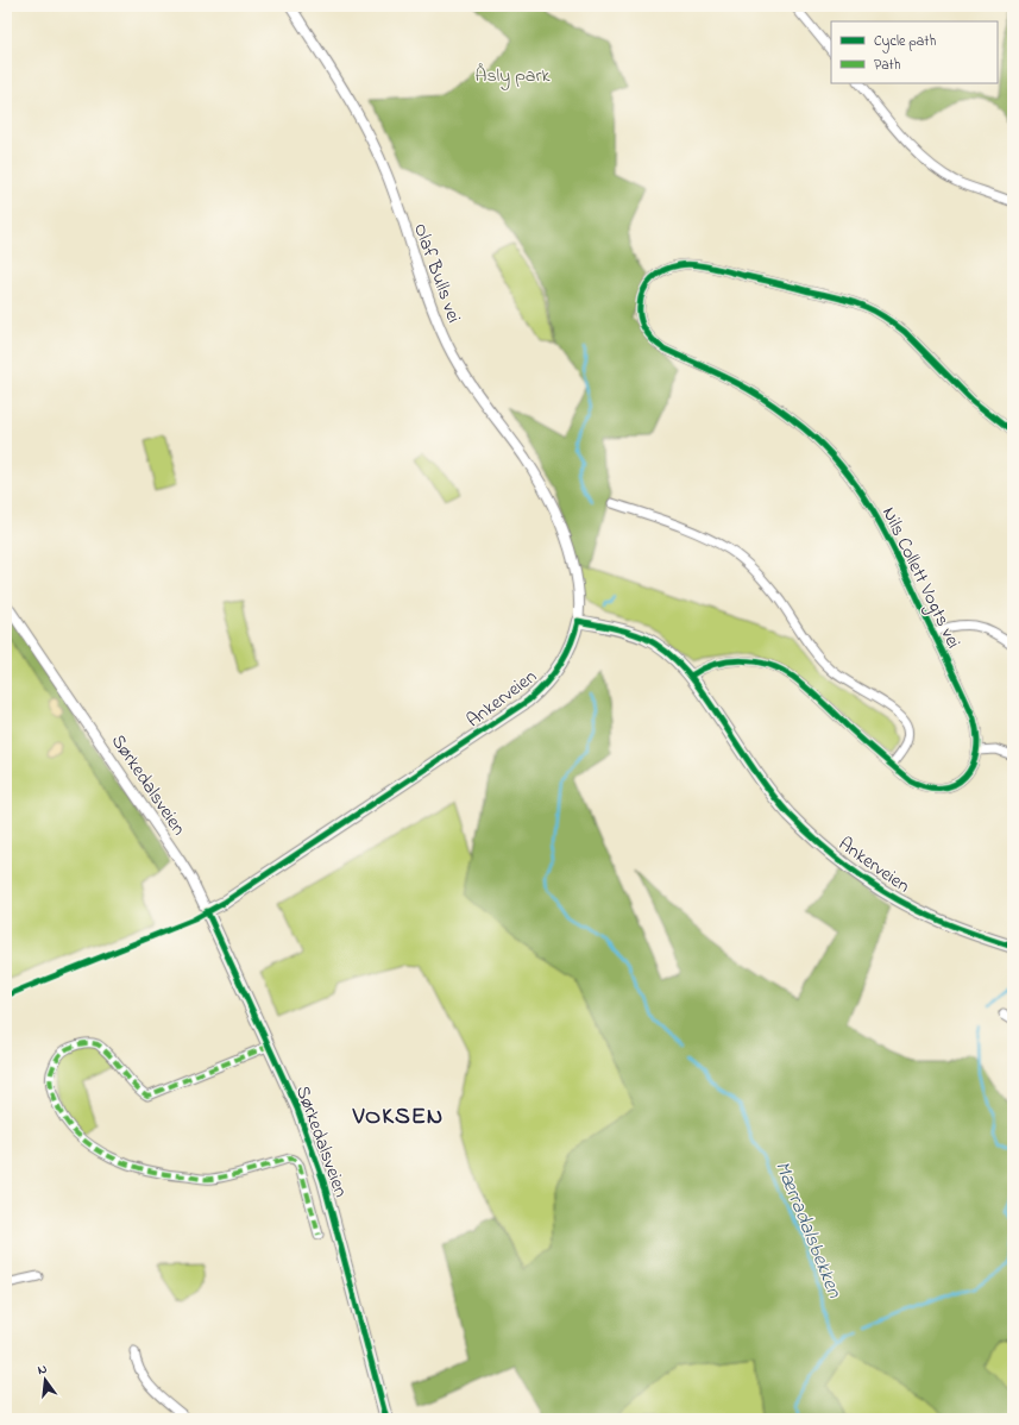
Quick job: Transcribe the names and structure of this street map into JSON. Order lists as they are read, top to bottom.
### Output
{
  "streets": {
    "main road": ["Ankerveien", "Sørkedalsveien"],
    "street": ["Olaf Bulls vei", "Nils Collett Vogts vei"]
  },
  "crossings": [
    ["Olaf Bulls vei", "Ankerveien"],
    ["Nils Collett Vogts vei", "Ankerveien"],
    ["Ankerveien", "Sørkedalsveien"]
  ],
  "districts": ["VOKSEN"],
  "water": ["Mærradalsbekken"],
  "parks": ["Åsly park"],
  "legend": ["Cycle path", "Path"],
  "north": "top"
}
